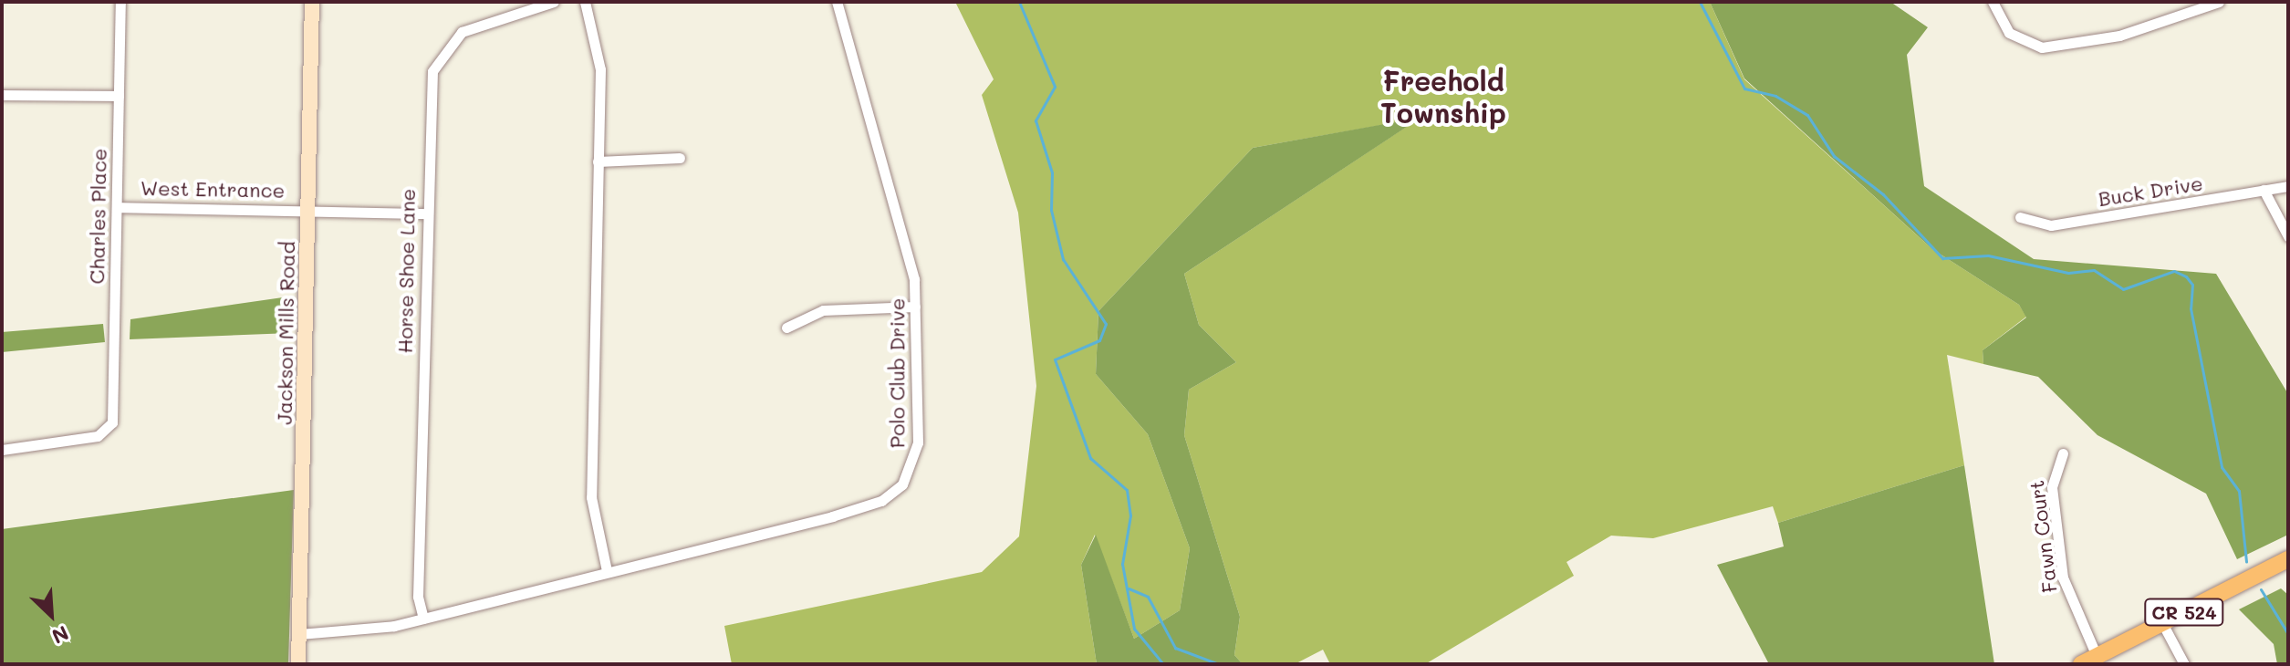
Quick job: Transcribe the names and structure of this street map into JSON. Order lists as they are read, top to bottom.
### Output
{
  "streets": {
    "main road": ["Jackson Mills Road", "CR 524"],
    "street": [
      "West Entrance",
      "Buck Drive",
      "Charles Place",
      "Horse Shoe Lane",
      "Polo Club Drive",
      "Fawn Court"
    ]
  },
  "crossings": [
    ["West Entrance", "Charles Place"],
    ["West Entrance", "Horse Shoe Lane"],
    ["West Entrance", "Jackson Mills Road"],
    ["Horse Shoe Lane", "Polo Club Drive"],
    ["Jackson Mills Road", "Polo Club Drive"],
    ["Fawn Court", "CR 524"]
  ],
  "districts": ["Freehold Township"],
  "north": "bottom right"
}
